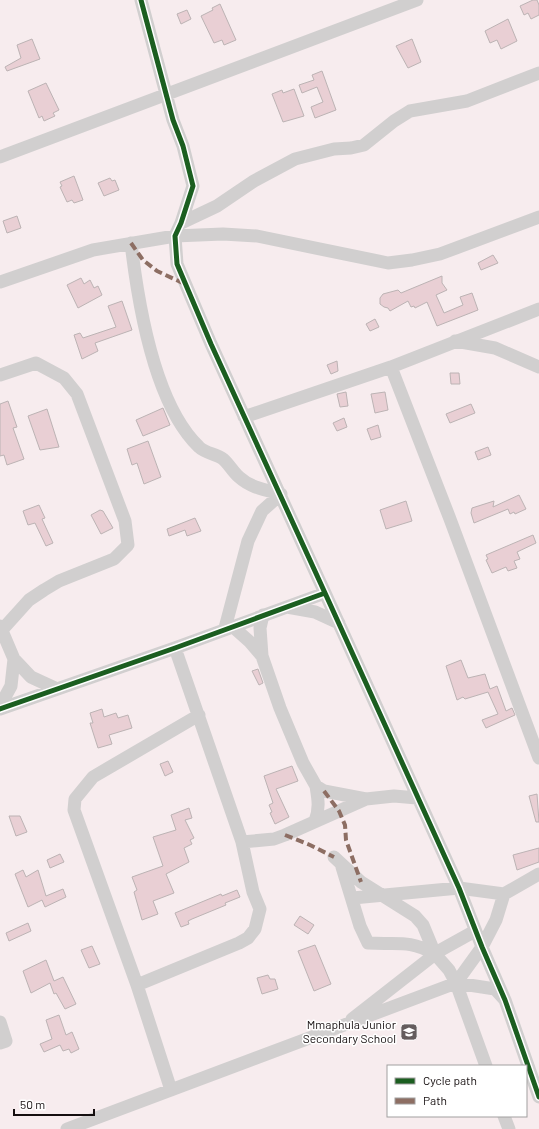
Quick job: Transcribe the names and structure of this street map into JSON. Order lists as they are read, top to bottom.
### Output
{
  "places": {
    "school or university": ["Mmaphula Junior Secondary School"]
  },
  "legend": ["Cycle path", "Path"],
  "scale_bar": "50 m"
}
